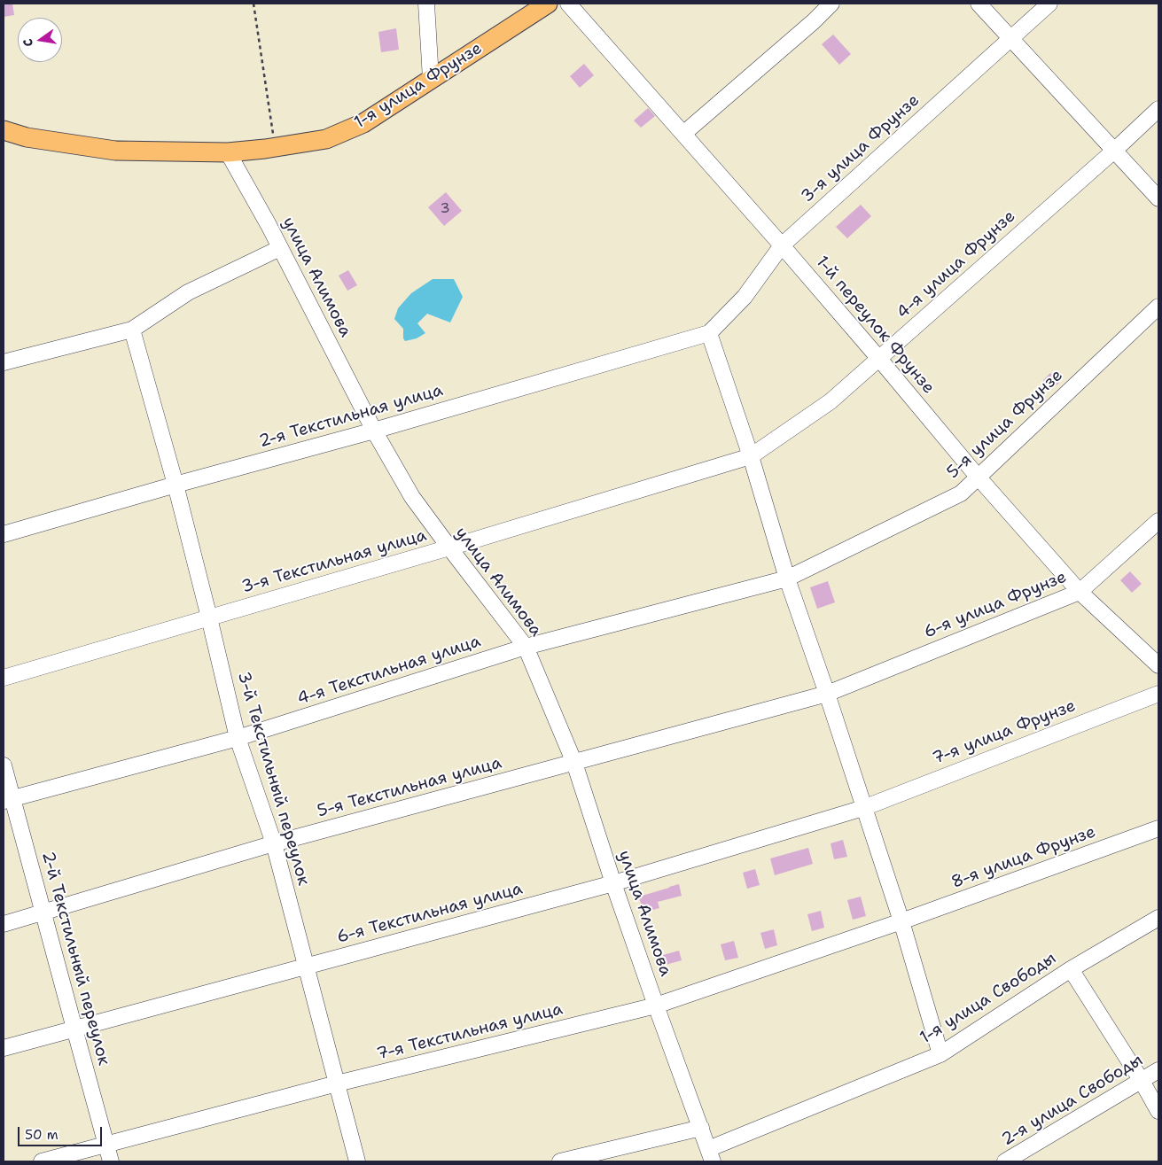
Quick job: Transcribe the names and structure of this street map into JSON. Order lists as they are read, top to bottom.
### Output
{
  "streets": {
    "main road": ["1-я улица Фрунзе"],
    "street": [
      "3-я улица Фрунзе",
      "4-я улица Фрунзе",
      "улица Алимова",
      "1-й переулок Фрунзе",
      "2-я Текстильная улица",
      "5-я улица Фрунзе",
      "3-я Текстильная улица",
      "6-я улица Фрунзе",
      "4-я Текстильная улица",
      "7-я улица Фрунзе",
      "3-й Текстильный переулок",
      "5-я Текстильная улица",
      "8-я улица Фрунзе",
      "6-я Текстильная улица",
      "2-й Текстильный переулок",
      "1-я улица Свободы",
      "7-я Текстильная улица",
      "2-я улица Свободы"
    ]
  },
  "crossings": [
    ["1-я улица Фрунзе", "улица Алимова"],
    ["3-я улица Фрунзе", "1-й переулок Фрунзе"],
    ["3-я улица Фрунзе", "2-я Текстильная улица"],
    ["4-я улица Фрунзе", "1-й переулок Фрунзе"],
    ["4-я улица Фрунзе", "3-я Текстильная улица"],
    ["улица Алимова", "2-я Текстильная улица"],
    ["улица Алимова", "3-я Текстильная улица"],
    ["улица Алимова", "4-я Текстильная улица"],
    ["улица Алимова", "5-я Текстильная улица"],
    ["улица Алимова", "6-я Текстильная улица"],
    ["улица Алимова", "1-я улица Свободы"],
    ["улица Алимова", "7-я Текстильная улица"],
    ["1-й переулок Фрунзе", "5-я улица Фрунзе"],
    ["1-й переулок Фрунзе", "6-я улица Фрунзе"],
    ["2-я Текстильная улица", "3-й Текстильный переулок"],
    ["5-я улица Фрунзе", "4-я Текстильная улица"],
    ["3-я Текстильная улица", "3-й Текстильный переулок"],
    ["6-я улица Фрунзе", "5-я Текстильная улица"],
    ["4-я Текстильная улица", "3-й Текстильный переулок"],
    ["4-я Текстильная улица", "2-й Текстильный переулок"],
    ["7-я улица Фрунзе", "6-я Текстильная улица"],
    ["3-й Текстильный переулок", "5-я Текстильная улица"],
    ["3-й Текстильный переулок", "6-я Текстильная улица"],
    ["3-й Текстильный переулок", "7-я Текстильная улица"],
    ["5-я Текстильная улица", "2-й Текстильный переулок"],
    ["8-я улица Фрунзе", "7-я Текстильная улица"],
    ["6-я Текстильная улица", "2-й Текстильный переулок"],
    ["2-й Текстильный переулок", "7-я Текстильная улица"]
  ],
  "house_numbers": ["3"],
  "scale_bar": "50 m",
  "north": "left"
}
